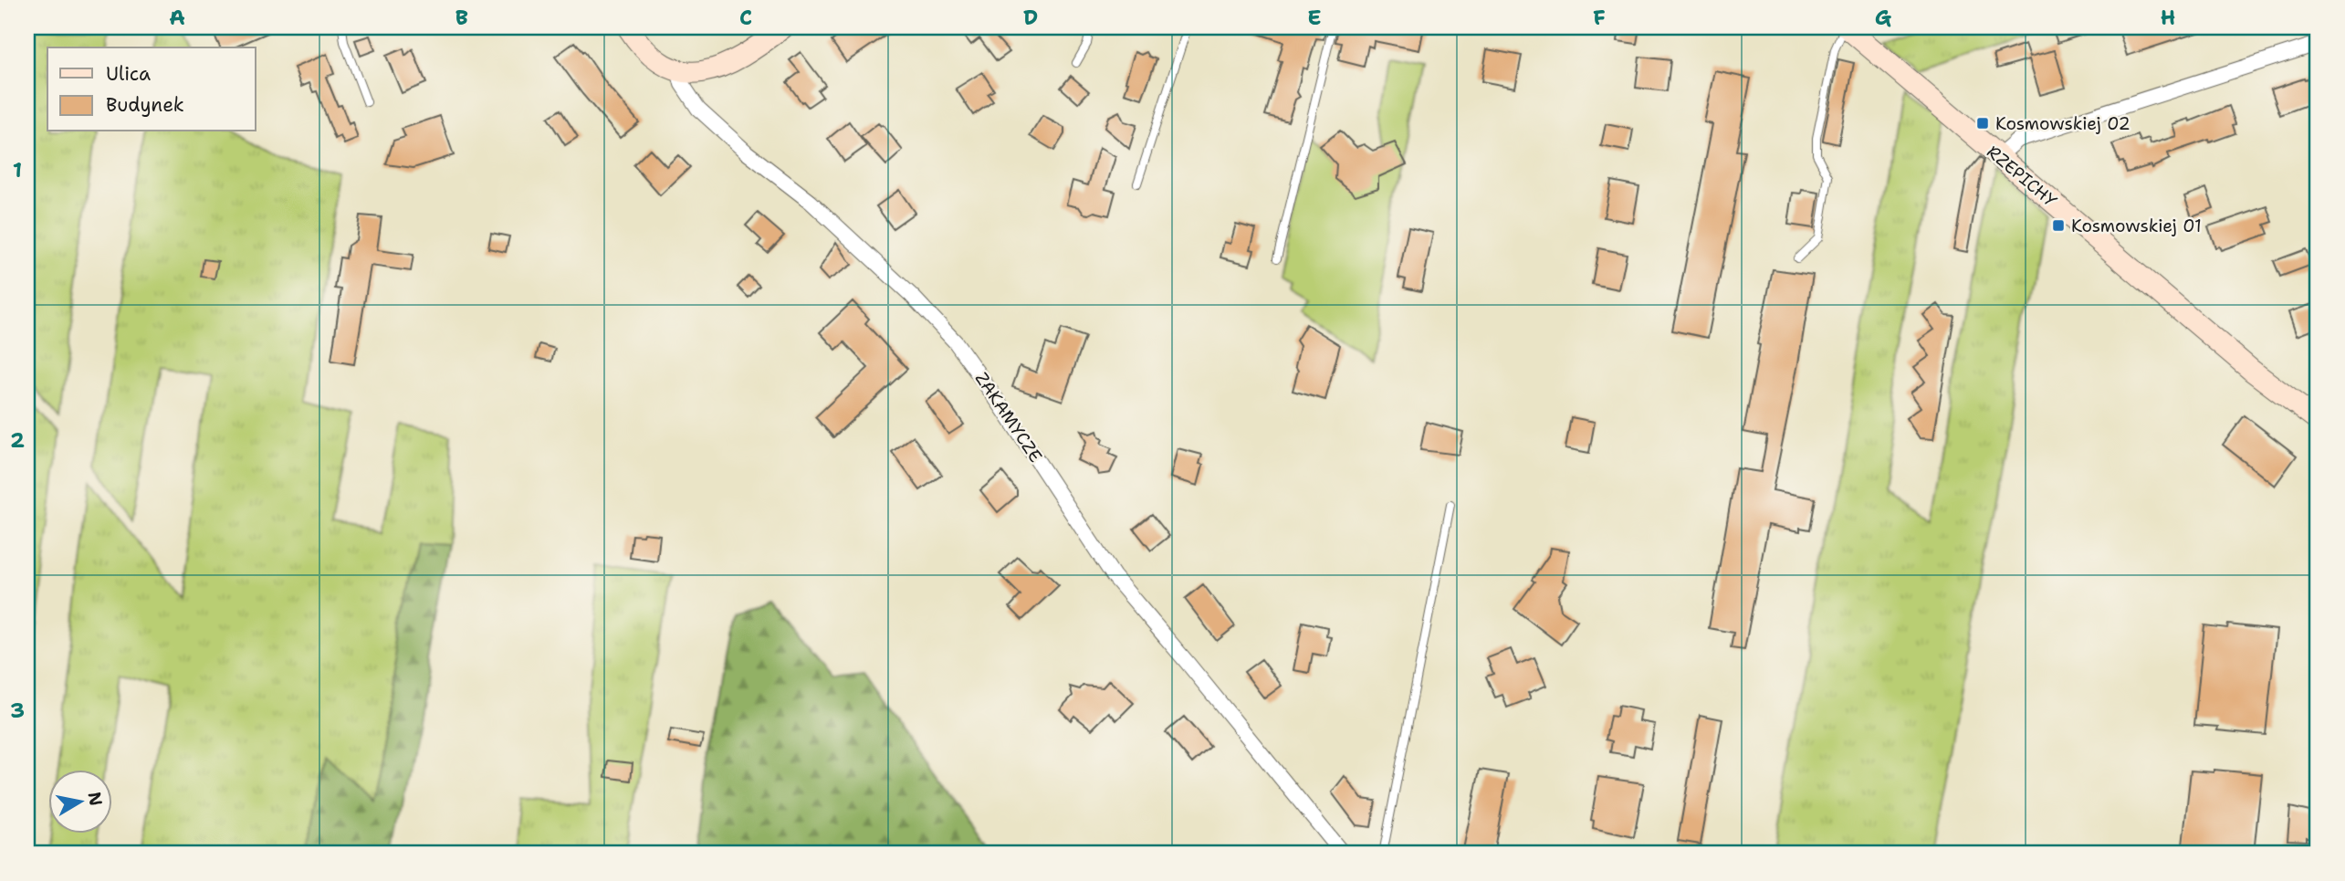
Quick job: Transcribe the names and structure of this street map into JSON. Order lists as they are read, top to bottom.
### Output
{
  "streets": {
    "street": ["RZEPICHY", "ZAKAMYCZE"]
  },
  "places": {
    "transit": ["Kosmowskiej 02", "Kosmowskiej 01"]
  },
  "legend": ["Ulica", "Budynek"],
  "north": "right",
  "grid": {
    "columns": [
      "A",
      "B",
      "C",
      "D",
      "E",
      "F",
      "G",
      "H"
    ],
    "rows": ["1", "2", "3"]
  }
}
